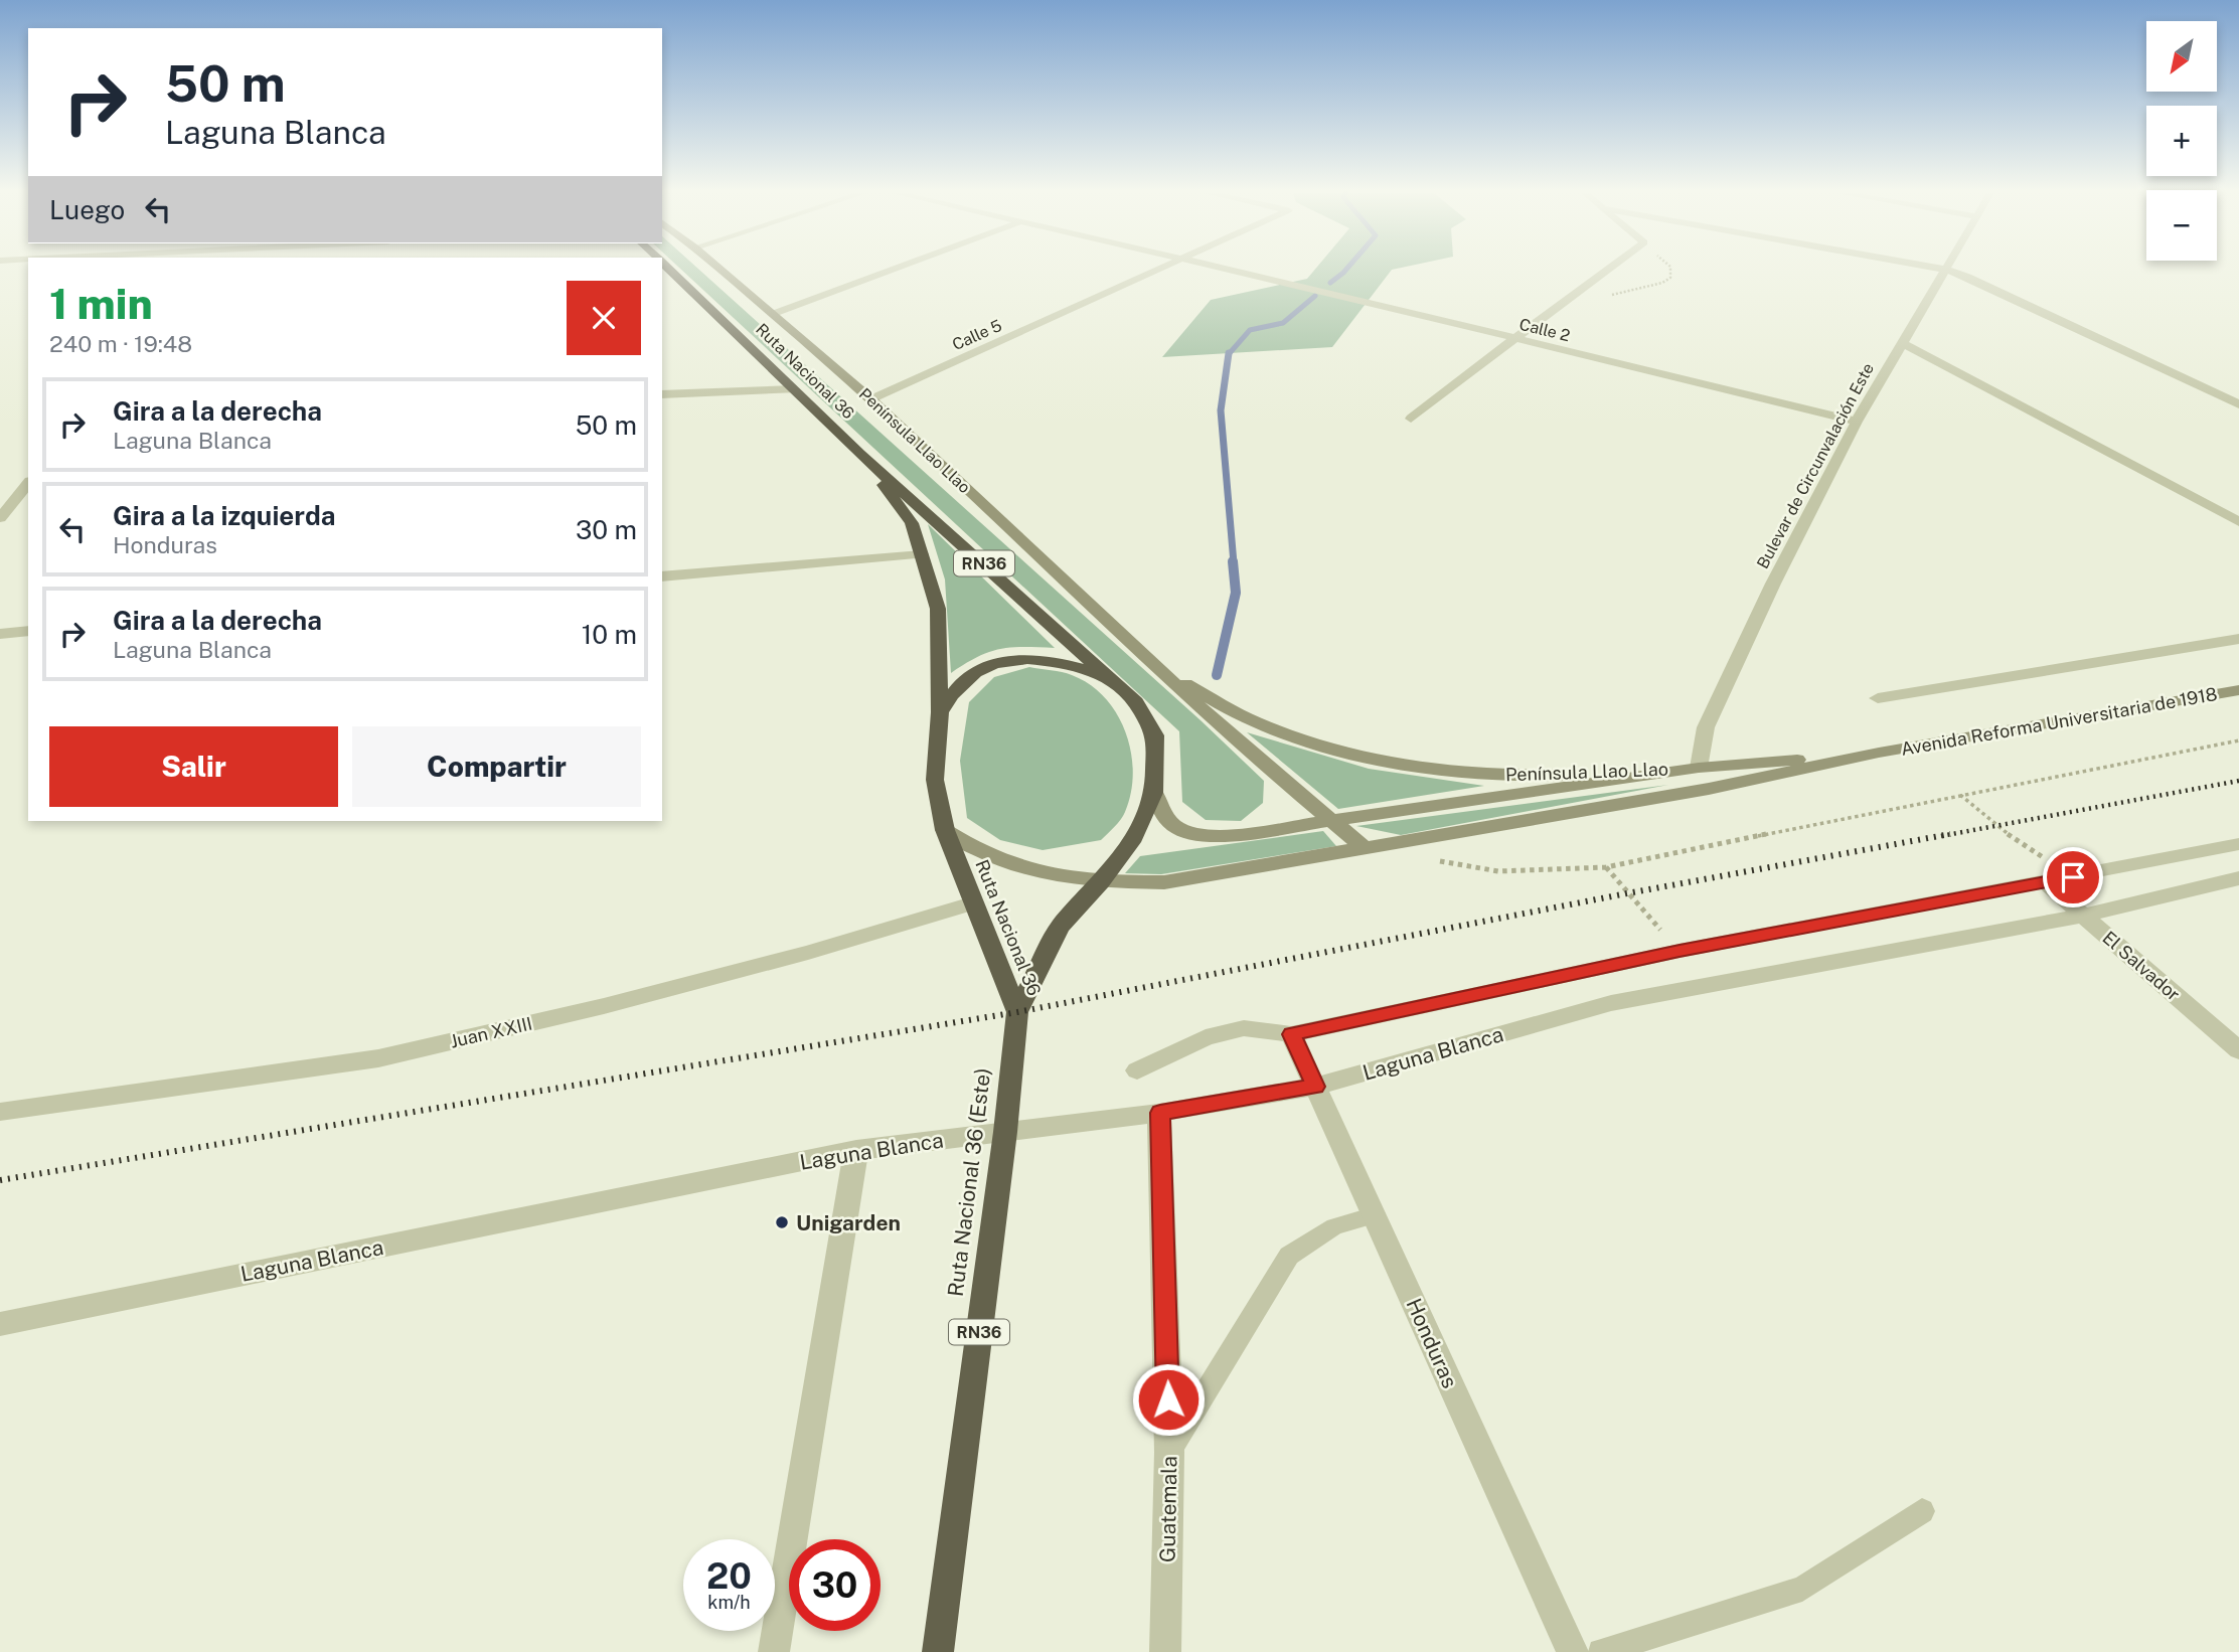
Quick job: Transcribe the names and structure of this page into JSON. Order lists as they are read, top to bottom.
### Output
{
  "streets": {
    "highway": ["Ruta Nacional 36", "RN36", "Ruta Nacional 36 (Este)"],
    "main road": ["Península Llao Llao", "Avenida Reforma Universitaria de 1918"],
    "street": [
      "Calle 2",
      "Calle 5",
      "Bulevar de Circunvalación Este",
      "El Salvador",
      "Juan XXIII",
      "Laguna Blanca",
      "Honduras",
      "Guatemala"
    ]
  },
  "crossings": [
    ["Calle 2", "Bulevar de Circunvalación Este"],
    ["Calle 5", "Península Llao Llao"],
    ["Ruta Nacional 36", "RN36"],
    ["Ruta Nacional 36", "Juan XXIII"],
    ["Ruta Nacional 36", "Ruta Nacional 36 (Este)"],
    ["Península Llao Llao", "Bulevar de Circunvalación Este"],
    ["El Salvador", "Laguna Blanca"],
    ["Laguna Blanca", "Ruta Nacional 36 (Este)"],
    ["Laguna Blanca", "Honduras"],
    ["Laguna Blanca", "Guatemala"]
  ],
  "places": ["Unigarden"],
  "north": "bottom left",
  "page": {
    "map_buttons": ["+", "−"],
    "turn": ["50 m", "Laguna Blanca"],
    "then": "Luego",
    "heading": ["1 min", "240 m · 19:48"],
    "list": [
      {
        "name": "Gira a la derecha",
        "note": "Laguna Blanca",
        "value": "50 m"
      },
      {
        "name": "Gira a la izquierda",
        "note": "Honduras",
        "value": "30 m"
      },
      {
        "name": "Gira a la derecha",
        "note": "Laguna Blanca",
        "value": "10 m"
      }
    ],
    "buttons": ["Salir", "Compartir"],
    "speed": "20 km/h",
    "limit": "30"
  }
}
